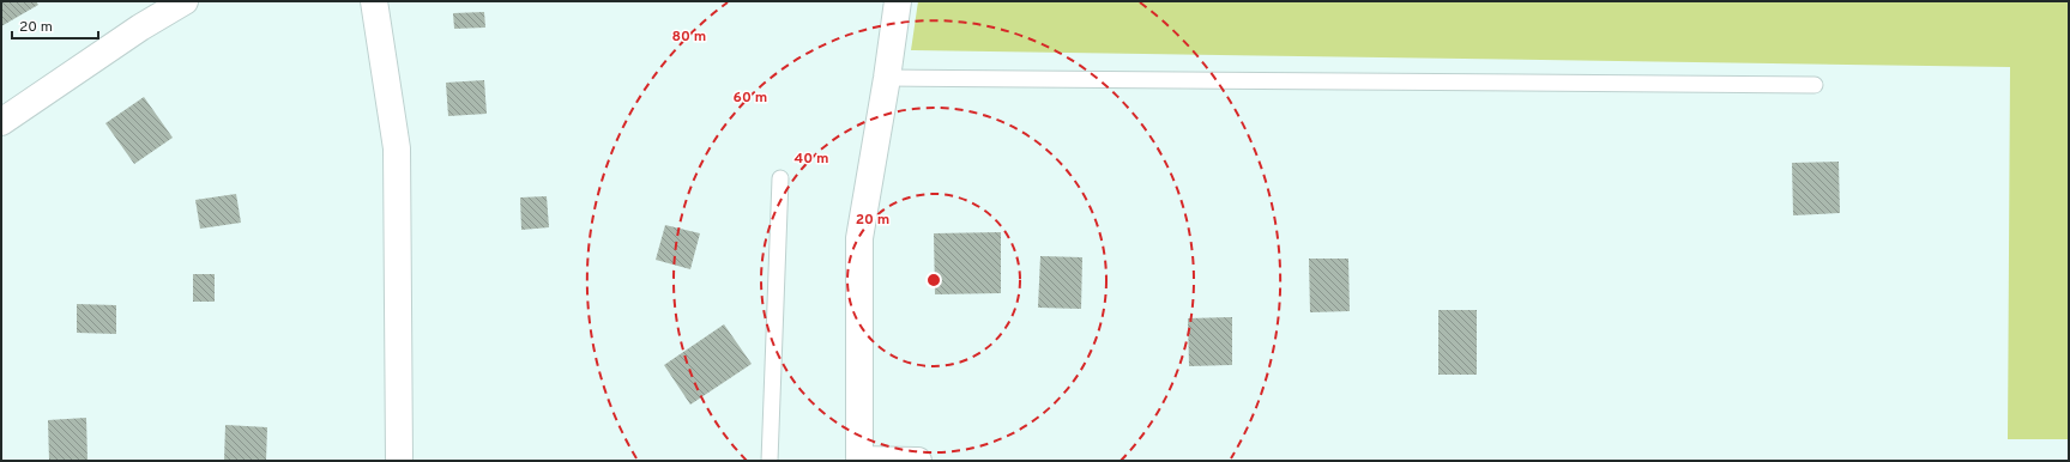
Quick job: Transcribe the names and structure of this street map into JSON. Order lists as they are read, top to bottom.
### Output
{
  "scale_bar": "20 m",
  "rings": [
    "80 m",
    "60 m",
    "40 m",
    "20 m"
  ]
}
